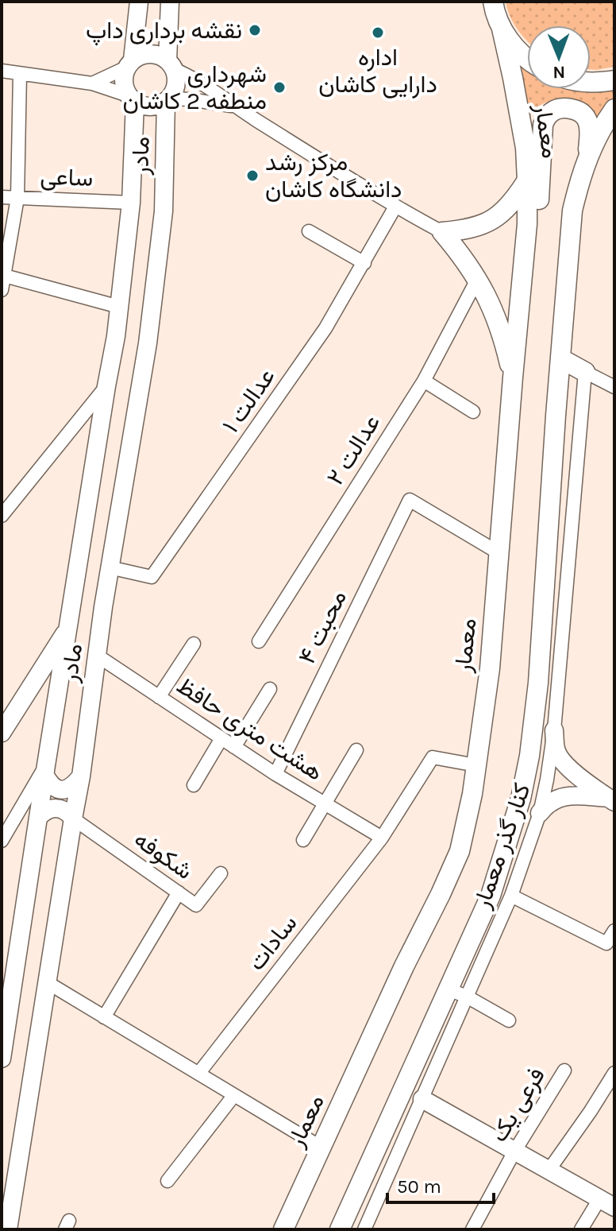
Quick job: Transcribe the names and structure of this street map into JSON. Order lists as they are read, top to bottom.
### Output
{
  "streets": {
    "main road": ["معمار"],
    "street": [
      "مادر",
      "ساعی",
      "عدالت ۱",
      "عدالت ۲",
      "محبت ۴",
      "هشت متری حافظ",
      "کنار گذر معمار",
      "شکوفه",
      "سادات",
      "فرعی یک"
    ]
  },
  "crossings": [
    ["معمار", "محبت ۴"],
    ["معمار", "سادات"],
    ["مادر", "ساعی"],
    ["مادر", "عدالت ۱"],
    ["مادر", "هشت متری حافظ"],
    ["مادر", "شکوفه"],
    ["محبت ۴", "هشت متری حافظ"],
    ["هشت متری حافظ", "سادات"]
  ],
  "places": [
    "نقشه برداری داپ",
    "اداره دارایی کاشان",
    "شهرداری منطفه 2 کاشان",
    "مرکز رشد دانشگاه کاشان"
  ],
  "scale_bar": "50 m",
  "north": "bottom"
}
